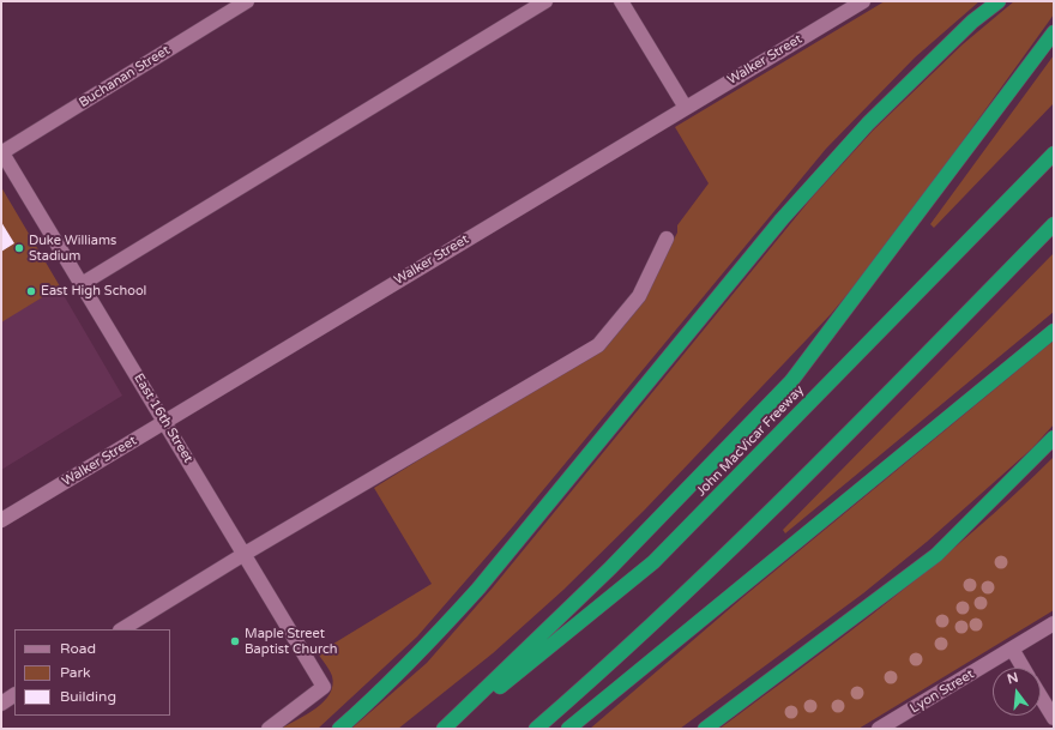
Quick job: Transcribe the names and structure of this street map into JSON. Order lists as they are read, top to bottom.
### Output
{
  "streets": {
    "highway": ["John MacVicar Freeway"],
    "street": [
      "Walker Street",
      "Buchanan Street",
      "East 16th Street",
      "Lyon Street"
    ]
  },
  "crossings": [
    ["Walker Street", "East 16th Street"],
    ["Buchanan Street", "East 16th Street"]
  ],
  "places": ["Duke Williams Stadium", "East High School", "Maple Street Baptist Church"],
  "legend": ["Road", "Park", "Building"],
  "north": "top"
}
